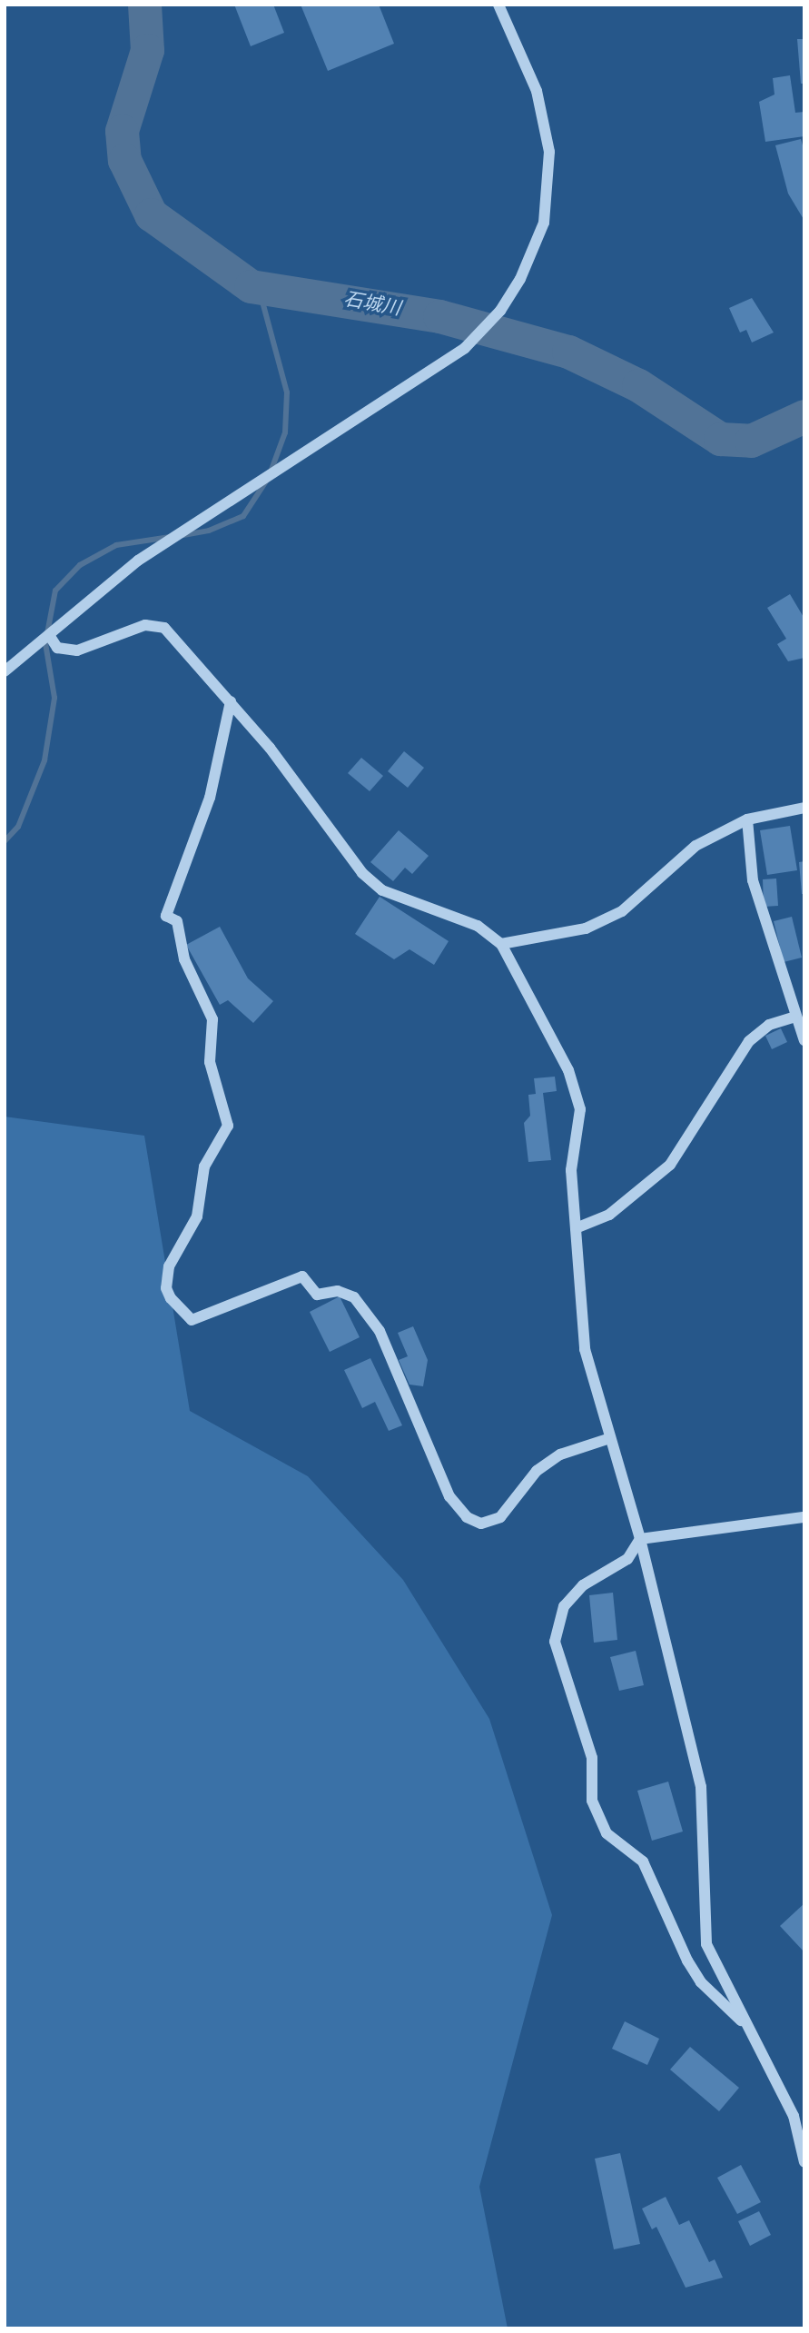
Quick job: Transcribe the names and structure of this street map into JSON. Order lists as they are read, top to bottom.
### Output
{
  "water": ["石城川"]
}
